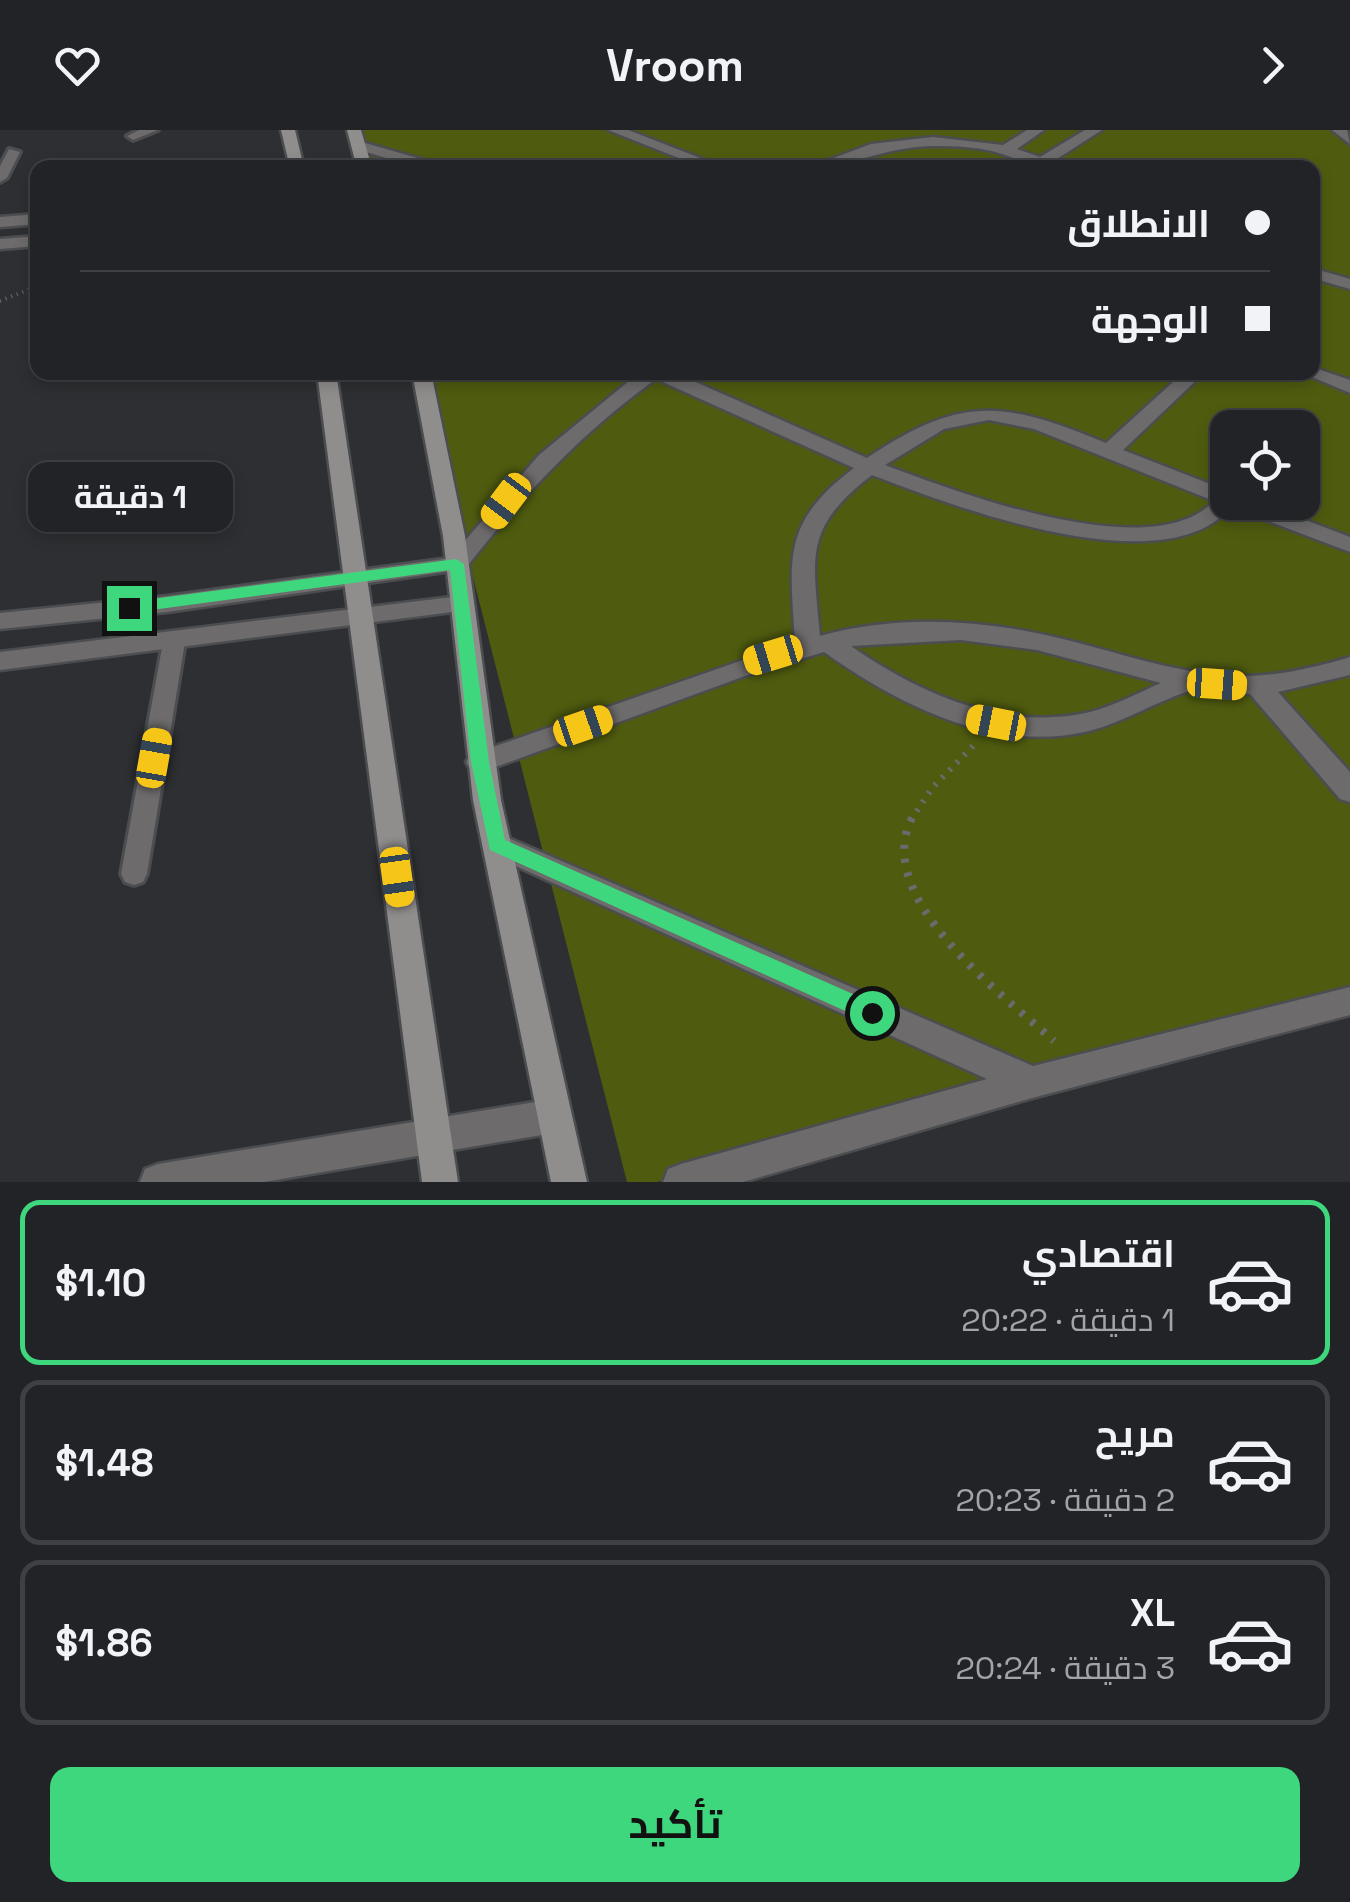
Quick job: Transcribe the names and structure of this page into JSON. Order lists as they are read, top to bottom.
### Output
{
  "page": {
    "header": "Vroom",
    "banner": ["الانطلاق", "الوجهة"],
    "bubble": "1 دقيقة",
    "list": [
      {
        "name": "اقتصادي",
        "note": "1 دقيقة · 20:22",
        "value": "$1.10"
      },
      {
        "name": "مريح",
        "note": "2 دقيقة · 20:23",
        "value": "$1.48"
      },
      {
        "name": "XL",
        "note": "3 دقيقة · 20:24",
        "value": "$1.86"
      }
    ],
    "buttons": "تأكيد"
  }
}
